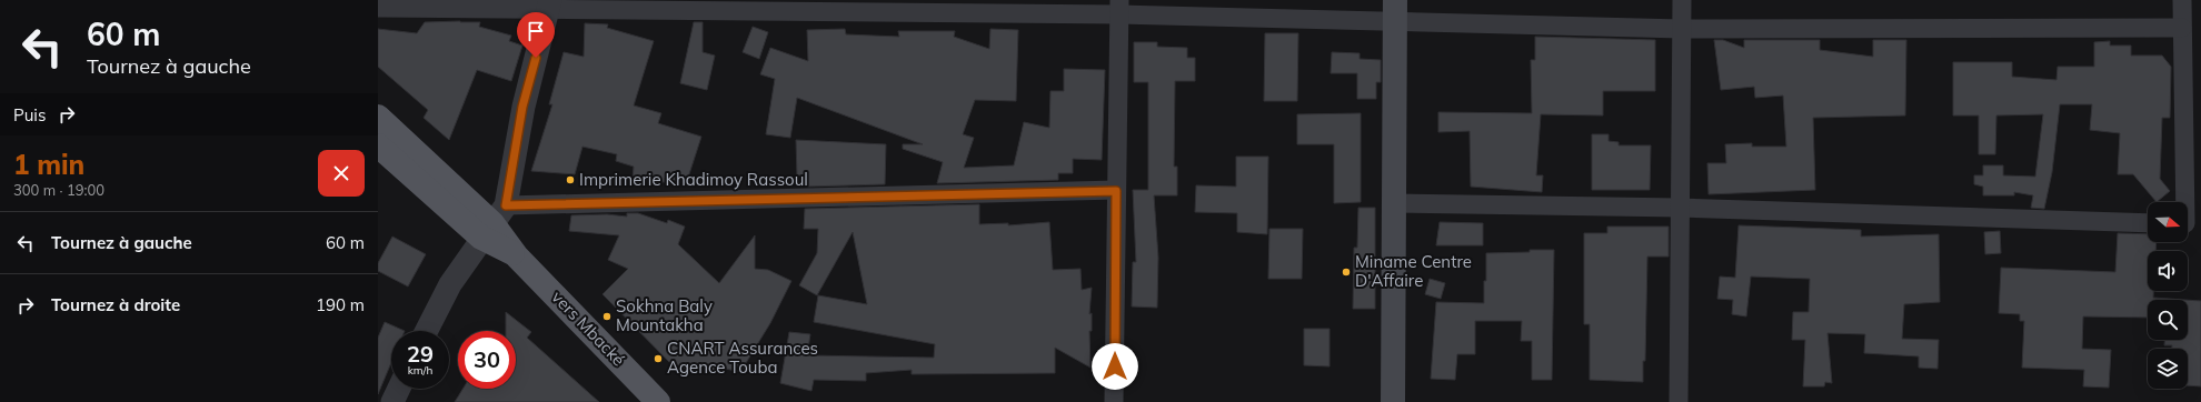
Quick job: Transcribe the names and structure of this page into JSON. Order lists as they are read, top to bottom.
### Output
{
  "streets": {
    "main road": ["vers Mbacké"]
  },
  "places": [
    "Imprimerie Khadimoy Rassoul",
    "Miname Centre D'Affaire",
    "Sokhna Baly Mountakha",
    "CNART Assurances Agence Touba"
  ],
  "north": "right",
  "page": {
    "turn": ["60 m", "Tournez à gauche"],
    "then": "Puis",
    "heading": ["1 min", "300 m · 19:00"],
    "list": [
      {
        "name": "Tournez à gauche",
        "value": "60 m"
      },
      {
        "name": "Tournez à droite",
        "value": "190 m"
      }
    ],
    "speed": "29 km/h",
    "limit": "30"
  }
}
